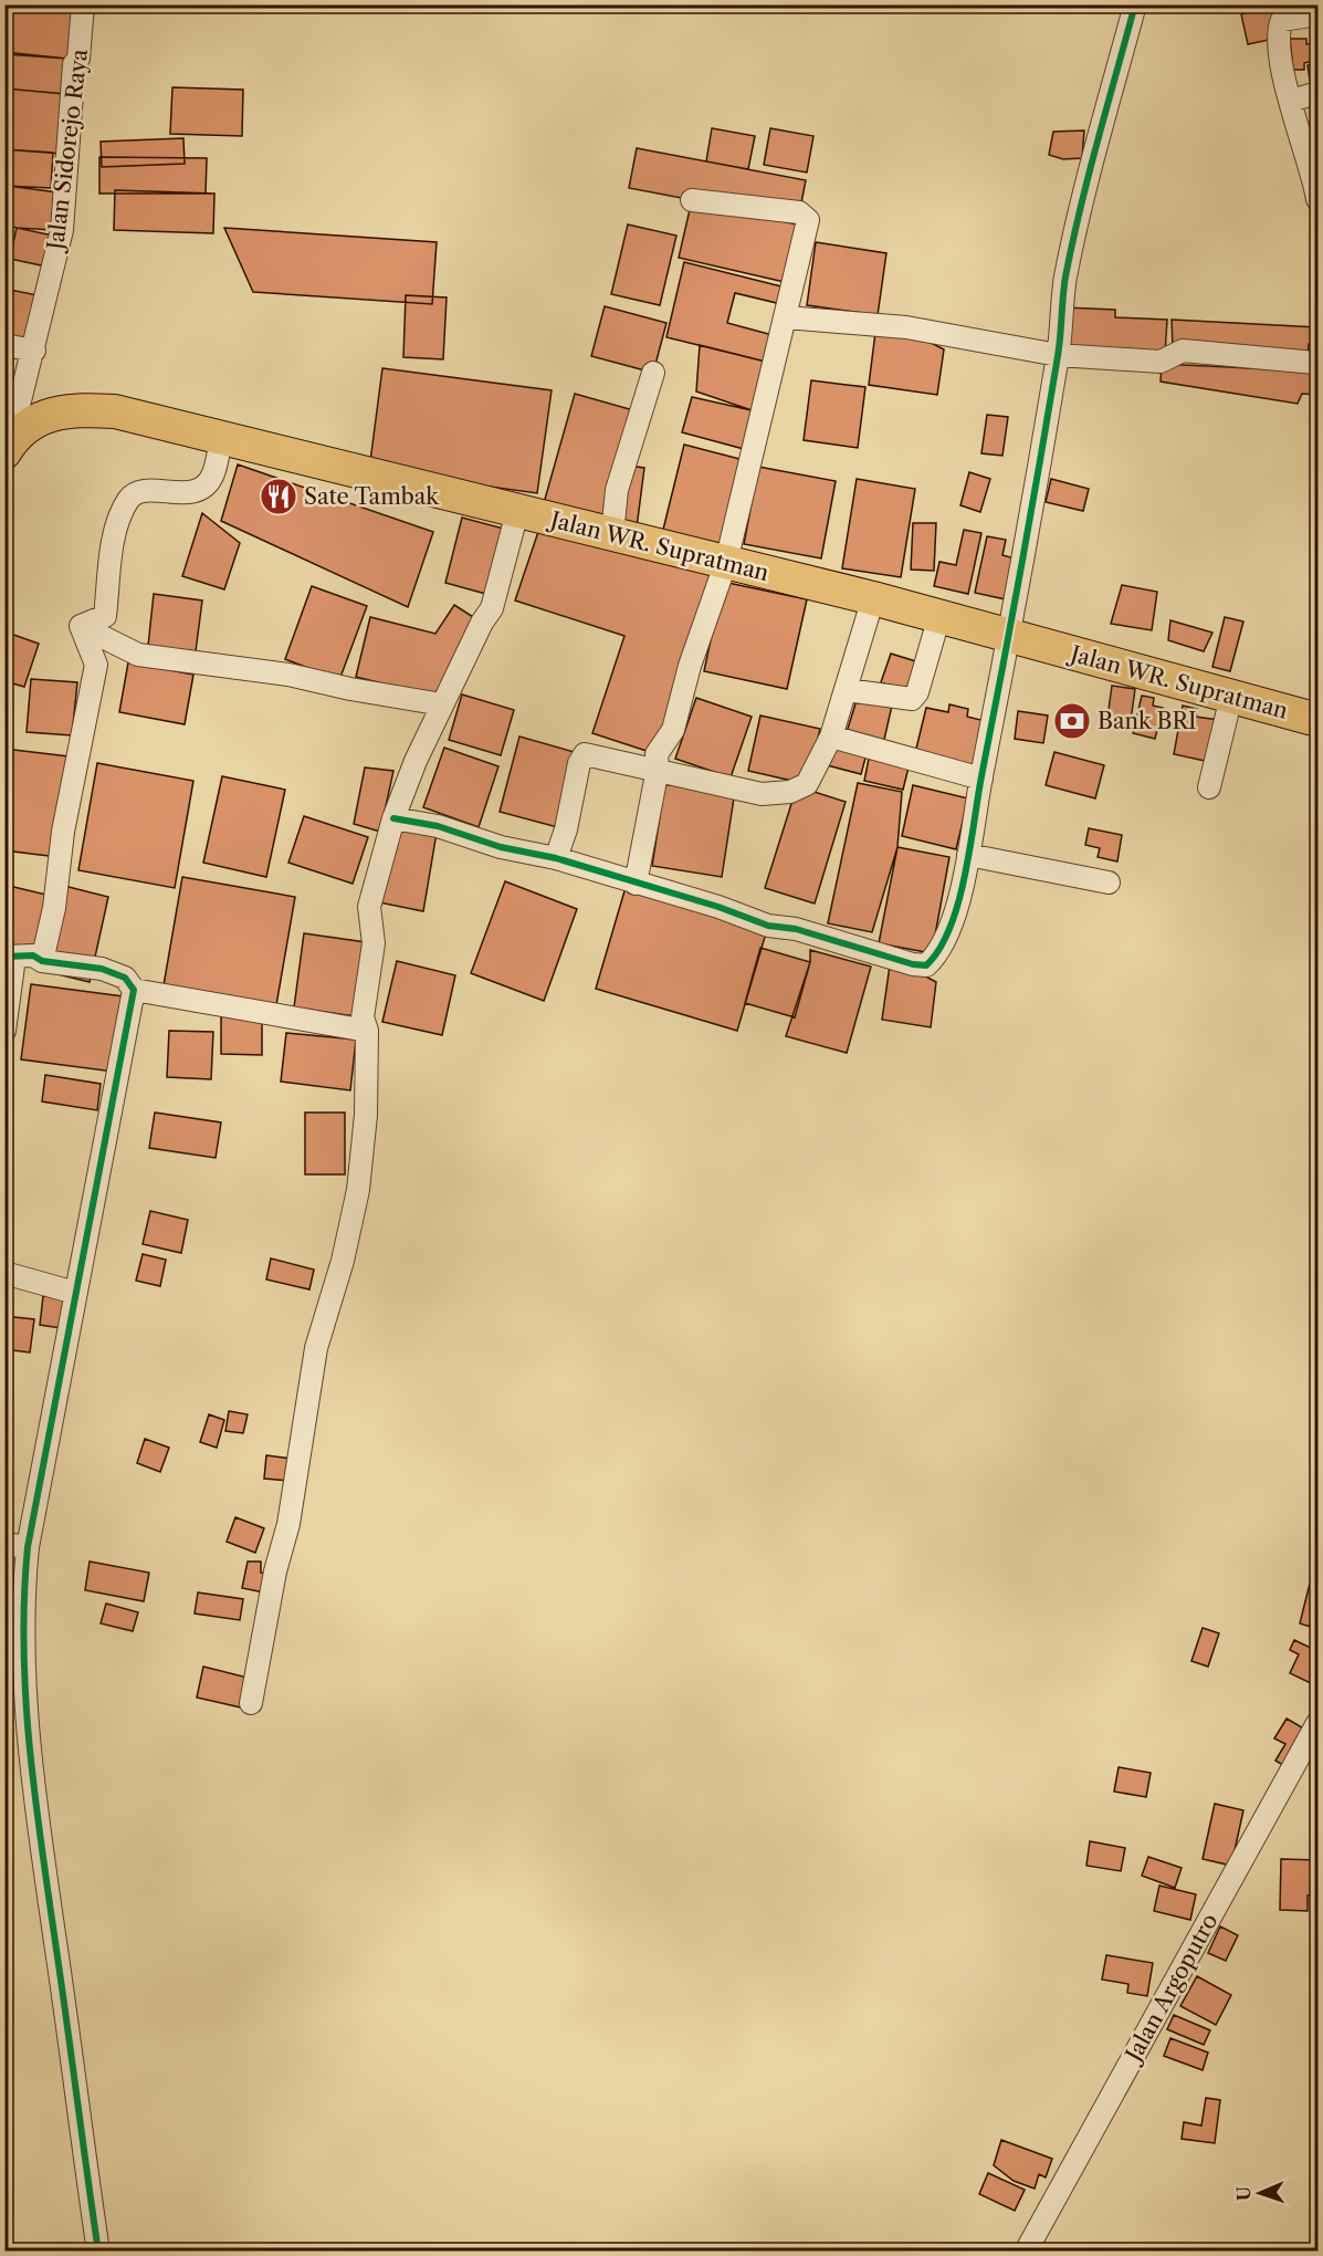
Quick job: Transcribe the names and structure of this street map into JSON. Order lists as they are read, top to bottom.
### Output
{
  "streets": {
    "main road": ["Jalan WR. Supratman"],
    "street": ["Jalan Sidorejo Raya", "Jalan Argoputro"]
  },
  "crossings": [
    ["Jalan Sidorejo Raya", "Jalan WR. Supratman"]
  ],
  "places": {
    "restaurant": ["Sate Tambak"],
    "bank": ["Bank BRI"]
  },
  "north": "left"
}
